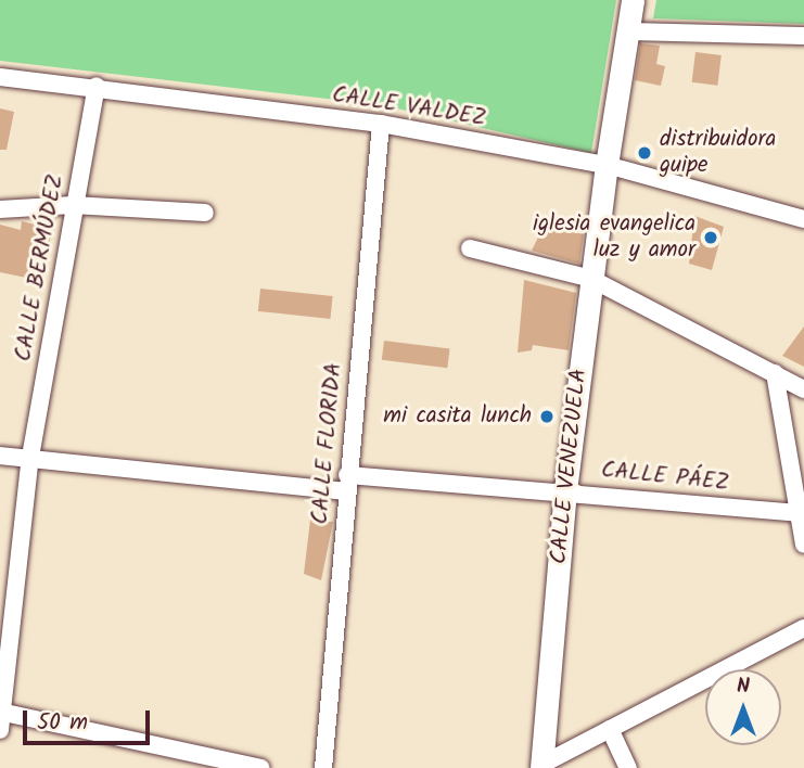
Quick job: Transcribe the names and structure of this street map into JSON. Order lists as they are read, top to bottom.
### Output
{
  "streets": {
    "street": [
      "CALLE VALDEZ",
      "CALLE BERMÚDEZ",
      "CALLE FLORIDA",
      "CALLE VENEZUELA",
      "CALLE PÁEZ"
    ]
  },
  "crossings": [
    ["CALLE VALDEZ", "CALLE BERMÚDEZ"],
    ["CALLE VALDEZ", "CALLE FLORIDA"],
    ["CALLE VALDEZ", "CALLE VENEZUELA"],
    ["CALLE BERMÚDEZ", "CALLE PÁEZ"],
    ["CALLE FLORIDA", "CALLE PÁEZ"],
    ["CALLE VENEZUELA", "CALLE PÁEZ"]
  ],
  "places": ["distribuidora guipe", "iglesia evangelica luz y amor", "mi casita lunch"],
  "scale_bar": "50 m",
  "north": "top"
}
